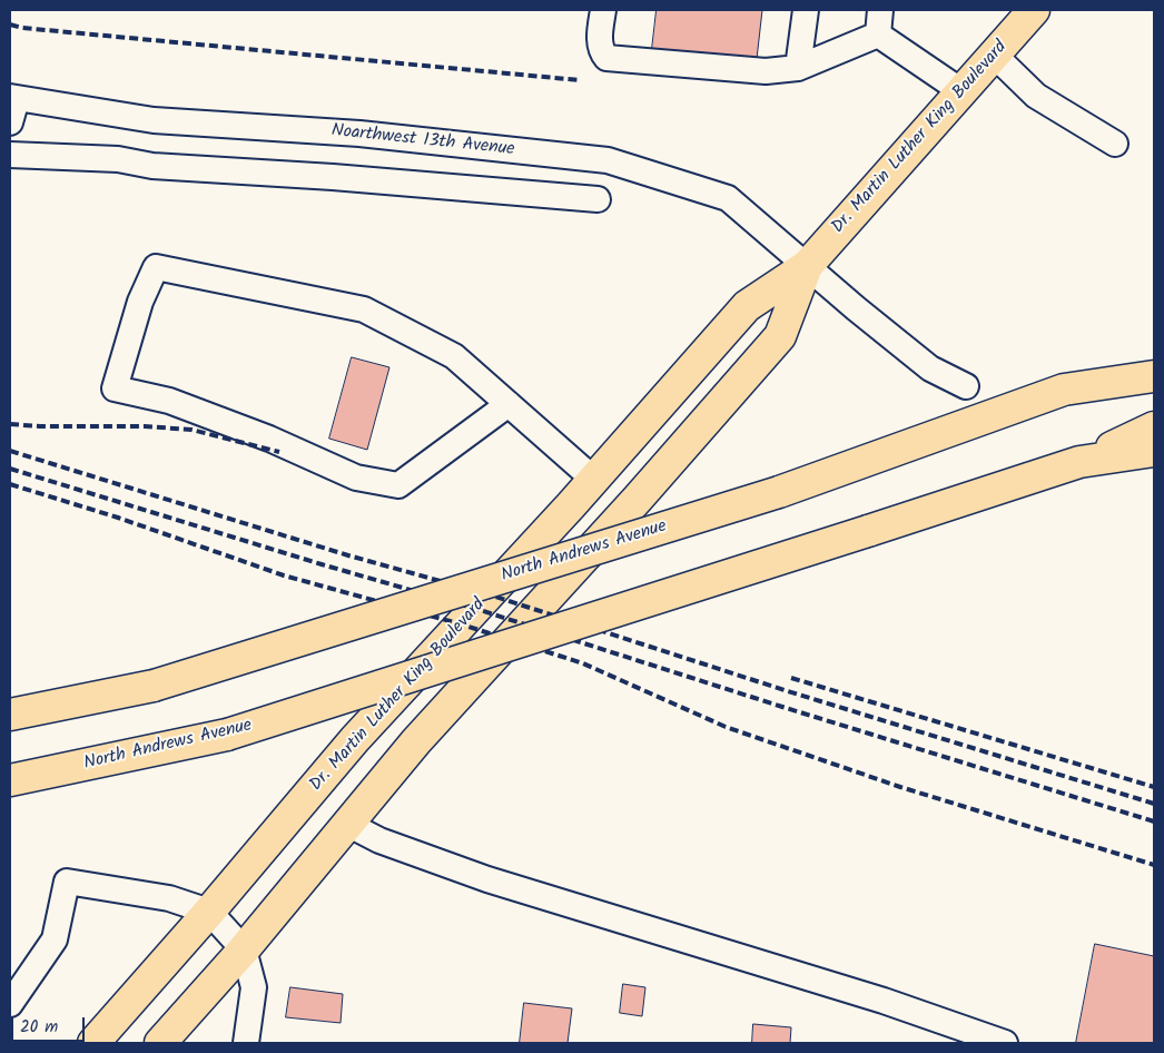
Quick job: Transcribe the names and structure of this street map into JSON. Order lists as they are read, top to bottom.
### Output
{
  "streets": {
    "main road": ["Dr. Martin Luther King Boulevard", "North Andrews Avenue"],
    "street": ["Noarthwest 13th Avenue"]
  },
  "crossings": [
    ["Dr. Martin Luther King Boulevard", "Noarthwest 13th Avenue"]
  ],
  "scale_bar": "20 m"
}
